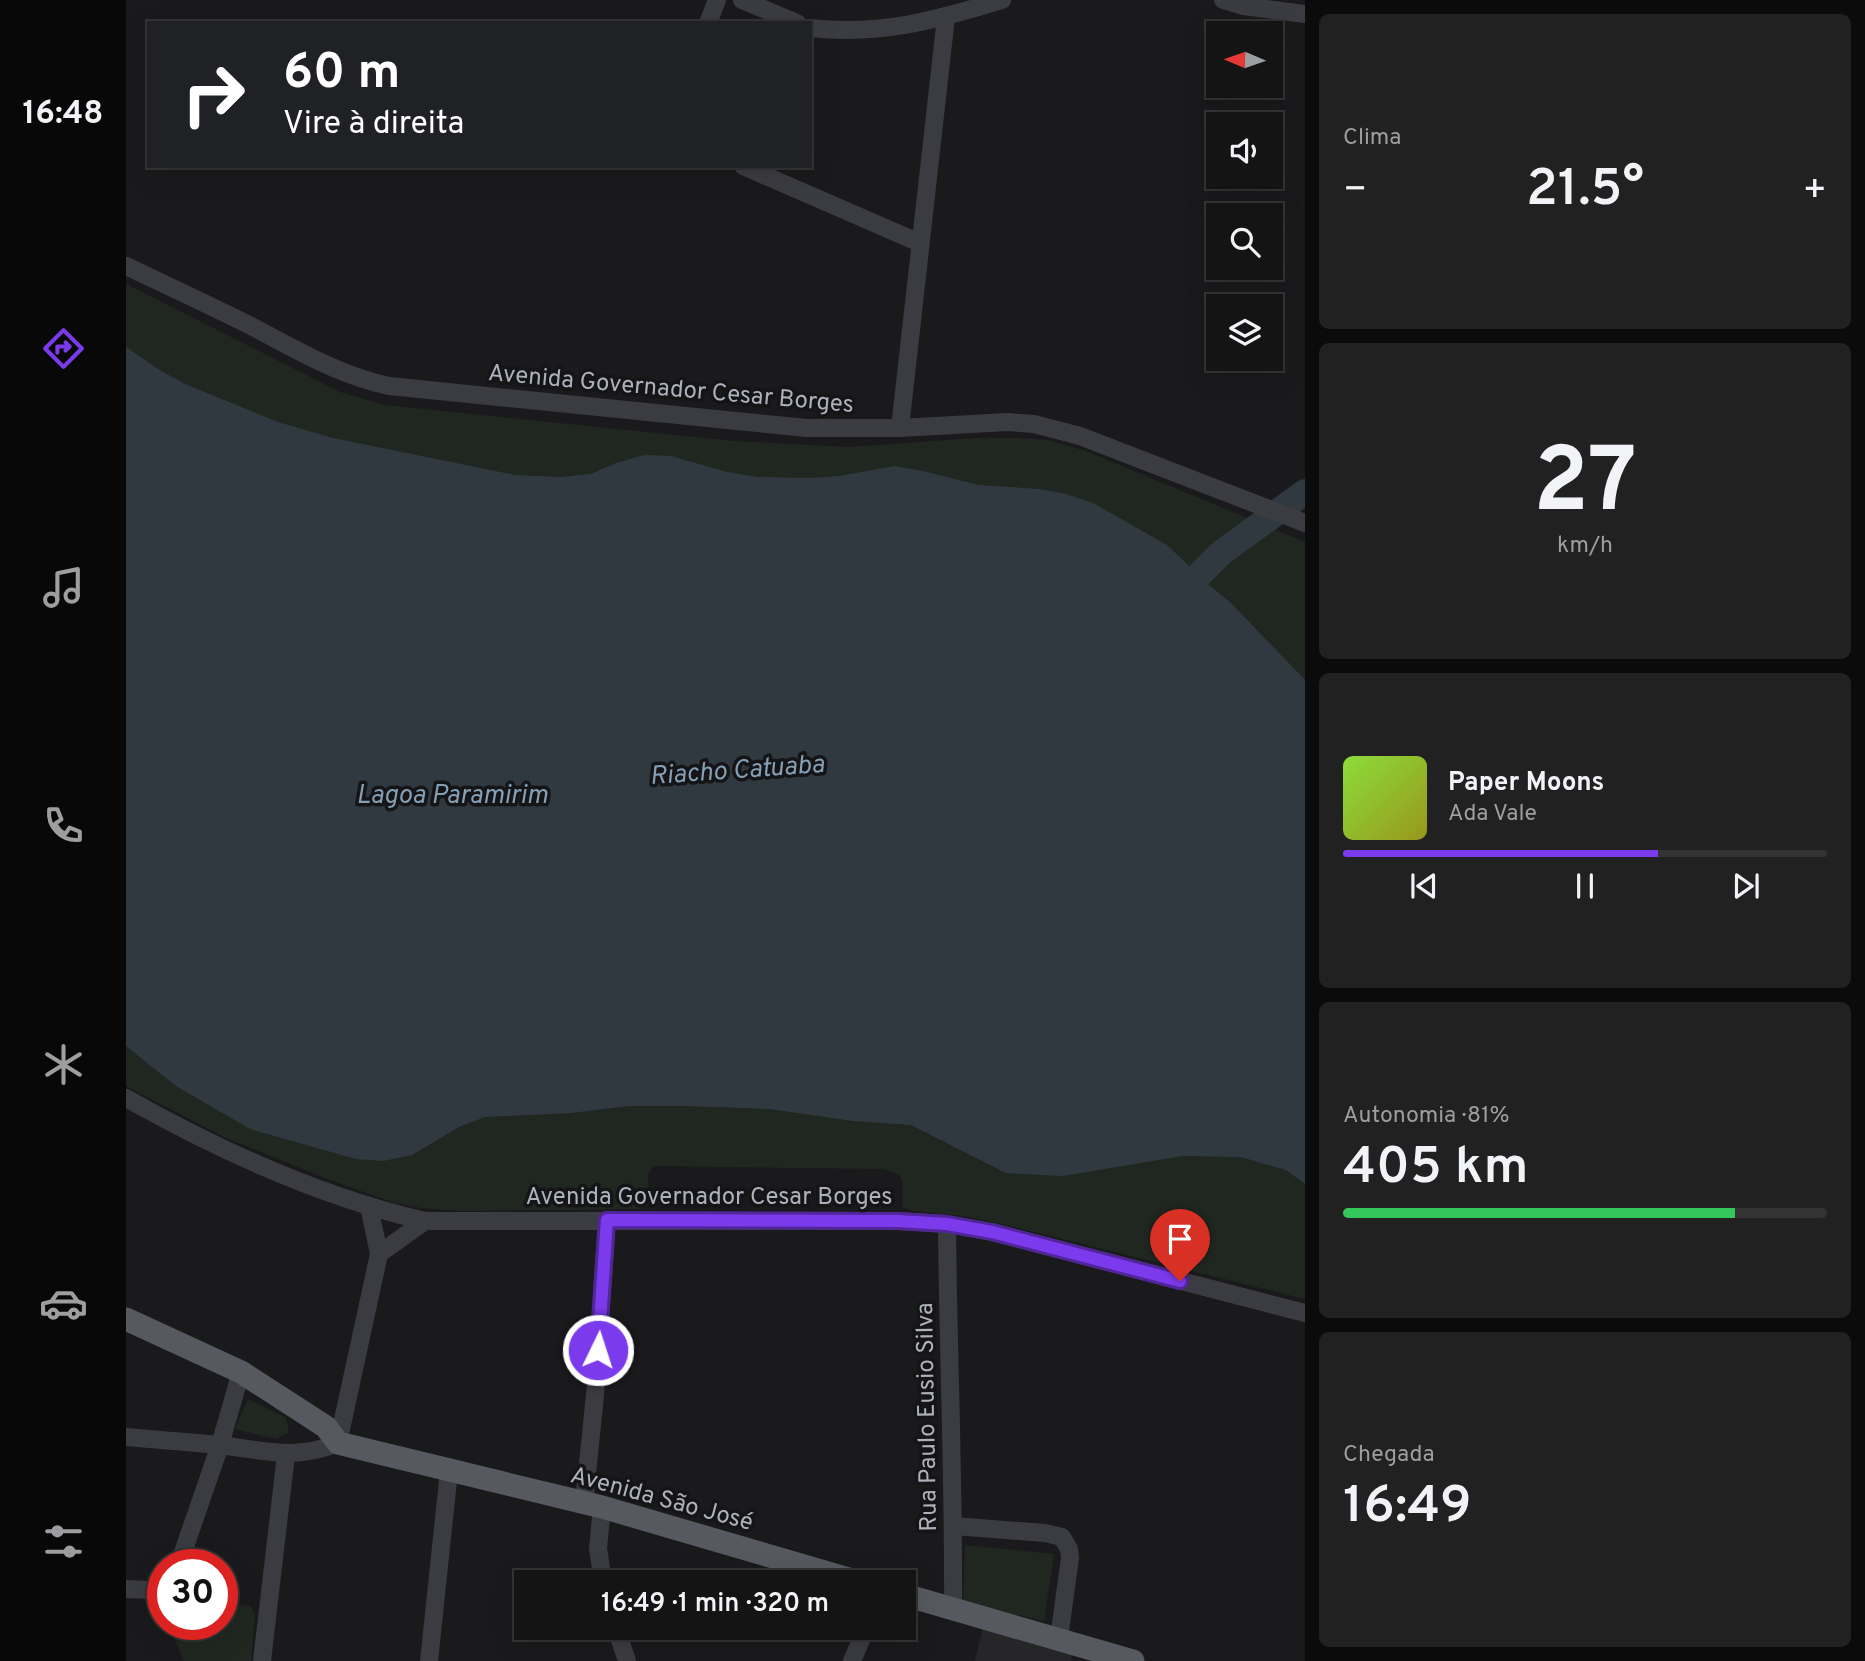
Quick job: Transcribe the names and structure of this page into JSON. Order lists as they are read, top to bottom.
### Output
{
  "streets": {
    "main road": ["Avenida São José"],
    "street": ["Avenida Governador Cesar Borges", "Rua Paulo Eusio Silva"]
  },
  "crossings": [
    ["Avenida Governador Cesar Borges", "Rua Paulo Eusio Silva"]
  ],
  "water": ["Riacho Catuaba", "Lagoa Paramirim"],
  "north": "left",
  "page": {
    "tabs": "16:48",
    "tile": [
      "Clima",
      ["27", "km/h"],
      ["Autonomia · 81%", "405 km"],
      ["Chegada", "16:49"]
    ],
    "turn": ["60 m", "Vire à direita"],
    "heat": ["−", "21.5°", "+"],
    "song": ["Paper Moons", "Ada Vale"],
    "limit": "30",
    "trip": "16:49 · 1 min · 320 m"
  }
}
